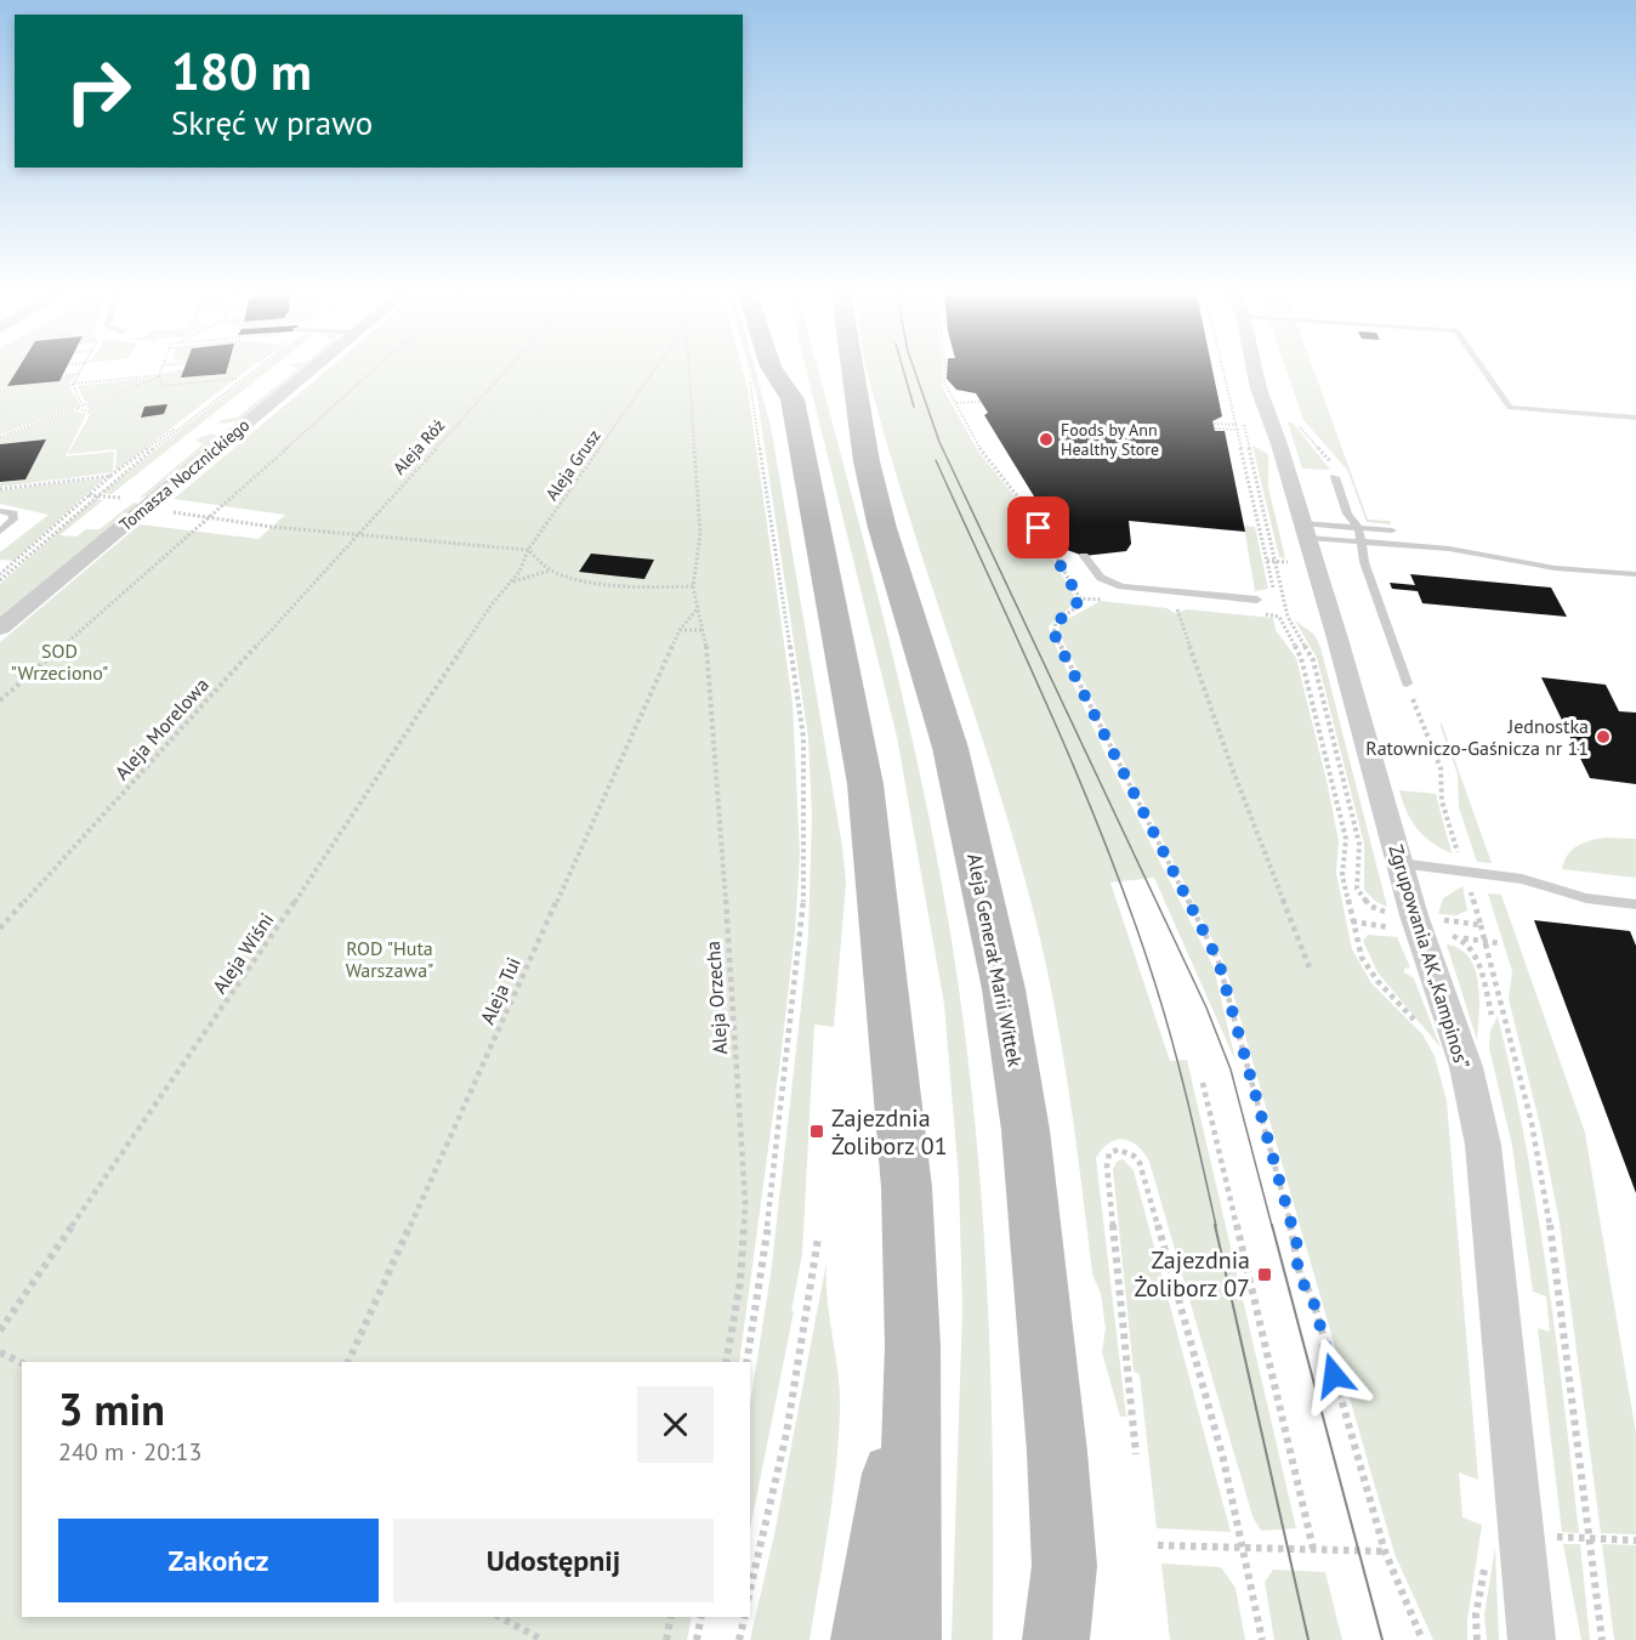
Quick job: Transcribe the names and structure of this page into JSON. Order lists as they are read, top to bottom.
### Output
{
  "streets": {
    "main road": ["Aleja Generał Marii Wittek"],
    "street": ["Tomasza Nocznickiego", "Zgrupowania AK „Kampinos”"],
    "path": [
      "Aleja Róż",
      "Aleja Grusz",
      "Aleja Morelowa",
      "Aleja Wiśni",
      "Aleja Tui",
      "Aleja Orzecha"
    ]
  },
  "crossings": [
    ["Aleja Róż", "Aleja Morelowa"],
    ["Aleja Grusz", "Aleja Wiśni"],
    ["Aleja Tui", "Aleja Orzecha"]
  ],
  "parks": ["SOD \"Wrzeciono\"", "ROD \"Huta Warszawa\""],
  "places": {
    "other": ["Foods by Ann Healthy Store", "Jednostka Ratowniczo-Gaśnicza nr 11"],
    "transit": ["Zajezdnia Żoliborz 01", "Zajezdnia Żoliborz 07"]
  },
  "page": {
    "turn": ["180 m", "Skręć w prawo"],
    "heading": ["3 min", "240 m · 20:13"],
    "buttons": ["Zakończ", "Udostępnij"]
  }
}
